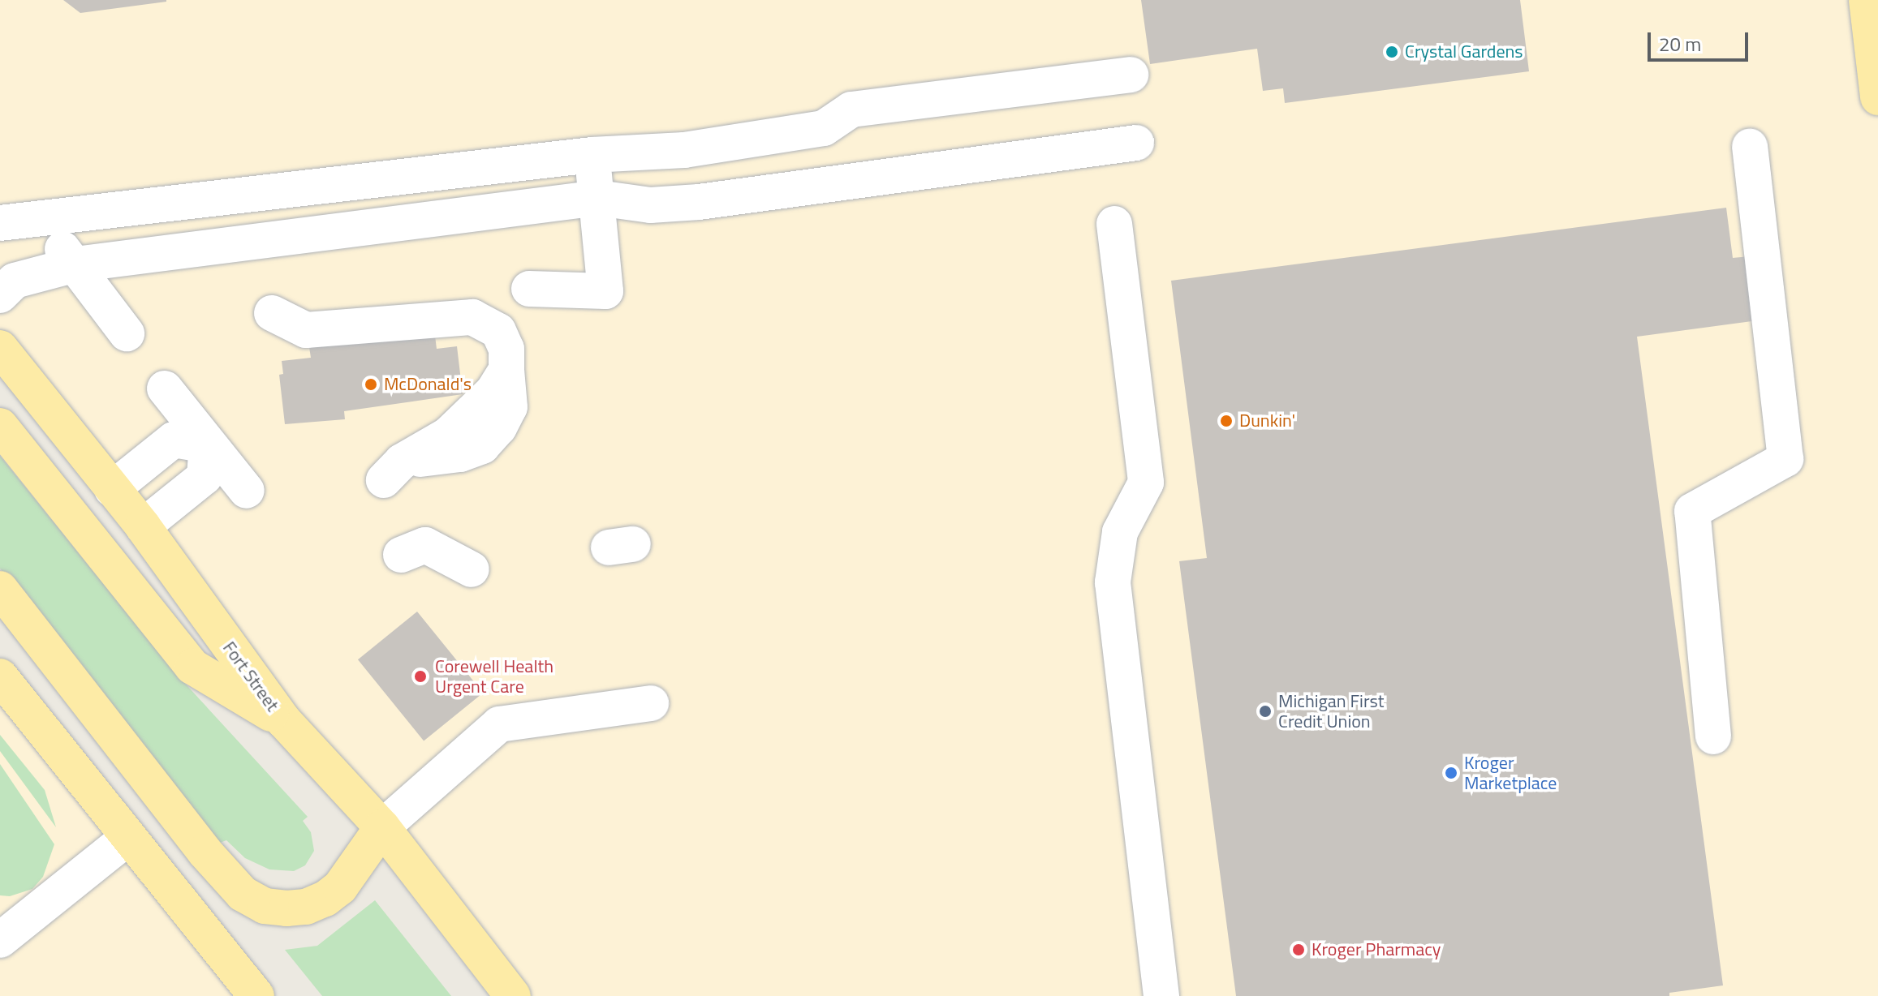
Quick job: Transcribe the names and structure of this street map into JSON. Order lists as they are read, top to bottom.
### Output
{
  "streets": {
    "main road": ["Fort Street"]
  },
  "places": [
    "Crystal Gardens",
    "McDonald's",
    "Dunkin'",
    "Corewell Health Urgent Care",
    "Michigan First Credit Union",
    "Kroger Marketplace",
    "Kroger Pharmacy"
  ],
  "scale_bar": "20 m"
}
